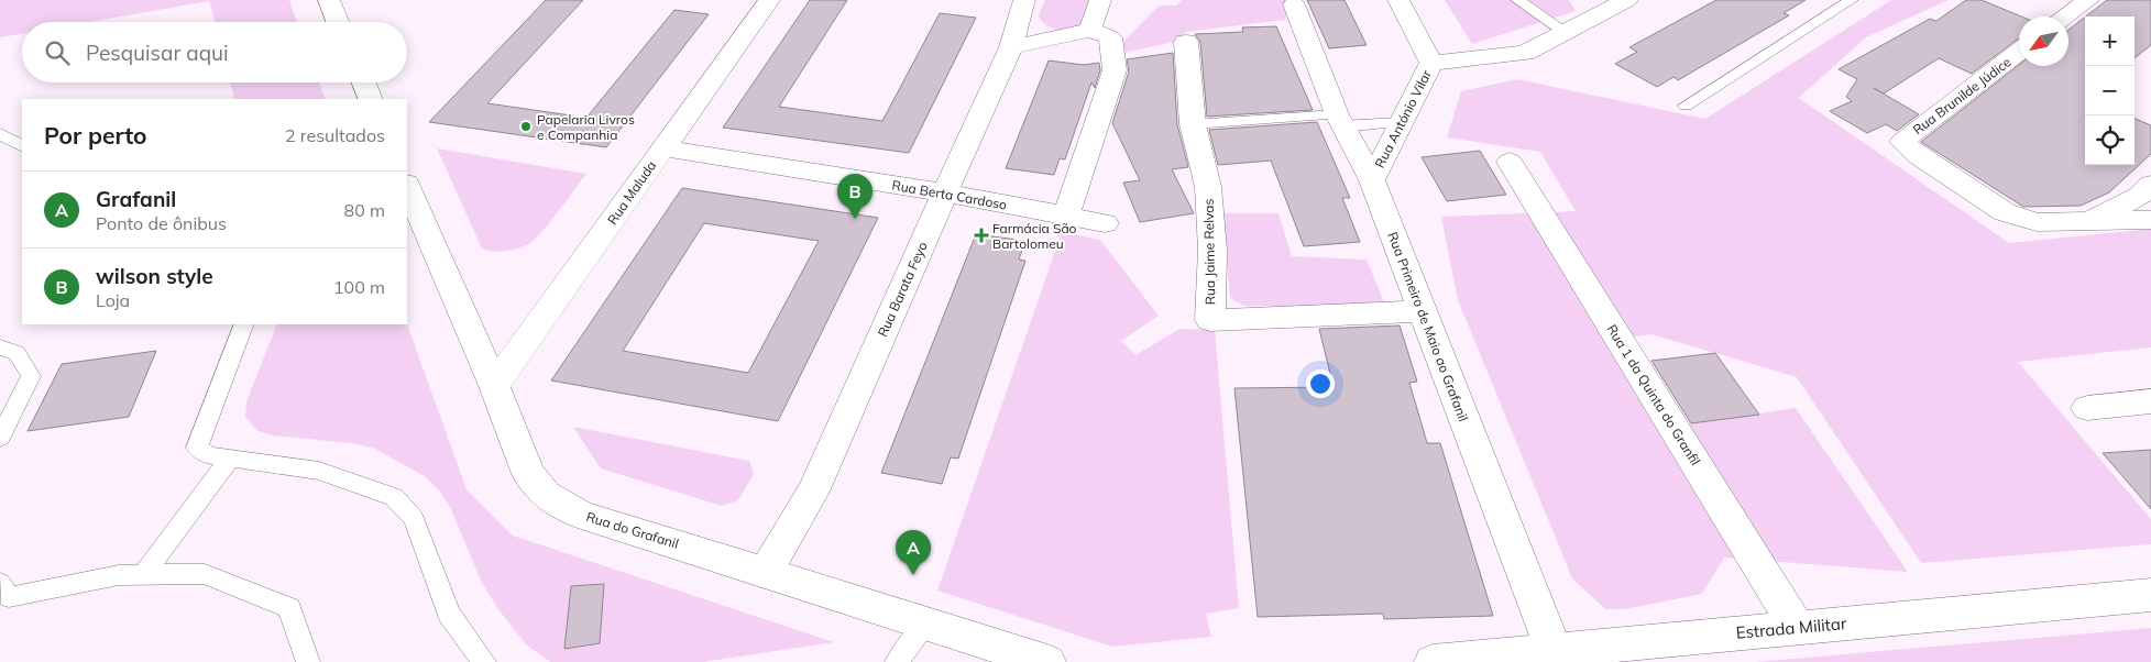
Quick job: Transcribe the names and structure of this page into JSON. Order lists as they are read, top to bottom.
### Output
{
  "streets": {
    "street": [
      "Rua Brunilde Júdice",
      "Rua António Vilar",
      "Rua Maluda",
      "Rua Berta Cardoso",
      "Rua Jaime Relvas",
      "Rua Barata Feyo",
      "Rua Primeiro de Maio ao Grafanil",
      "Rua 1 da Quinta do Granfil",
      "Rua do Grafanil",
      "Estrada Militar"
    ]
  },
  "crossings": [
    ["Rua António Vilar", "Rua Primeiro de Maio ao Grafanil"],
    ["Rua Maluda", "Rua Berta Cardoso"],
    ["Rua Maluda", "Rua do Grafanil"],
    ["Rua Berta Cardoso", "Rua Barata Feyo"],
    ["Rua Jaime Relvas", "Rua Primeiro de Maio ao Grafanil"],
    ["Rua Barata Feyo", "Rua do Grafanil"],
    ["Rua Primeiro de Maio ao Grafanil", "Estrada Militar"],
    ["Rua 1 da Quinta do Granfil", "Estrada Militar"]
  ],
  "places": {
    "other": ["Papelaria Livros e Companhia"],
    "health": ["Farmácia São Bartolomeu"]
  },
  "north": "bottom left",
  "page": {
    "map_buttons": ["+", "−"],
    "search": "Pesquisar aqui",
    "heading": ["Por perto", "2 resultados"],
    "list": [
      {
        "mark": "A",
        "name": "Grafanil",
        "note": "Ponto de ônibus",
        "value": "80 m"
      },
      {
        "mark": "B",
        "name": "wilson style",
        "note": "Loja",
        "value": "100 m"
      }
    ],
    "pins": ["B", "A"]
  }
}
